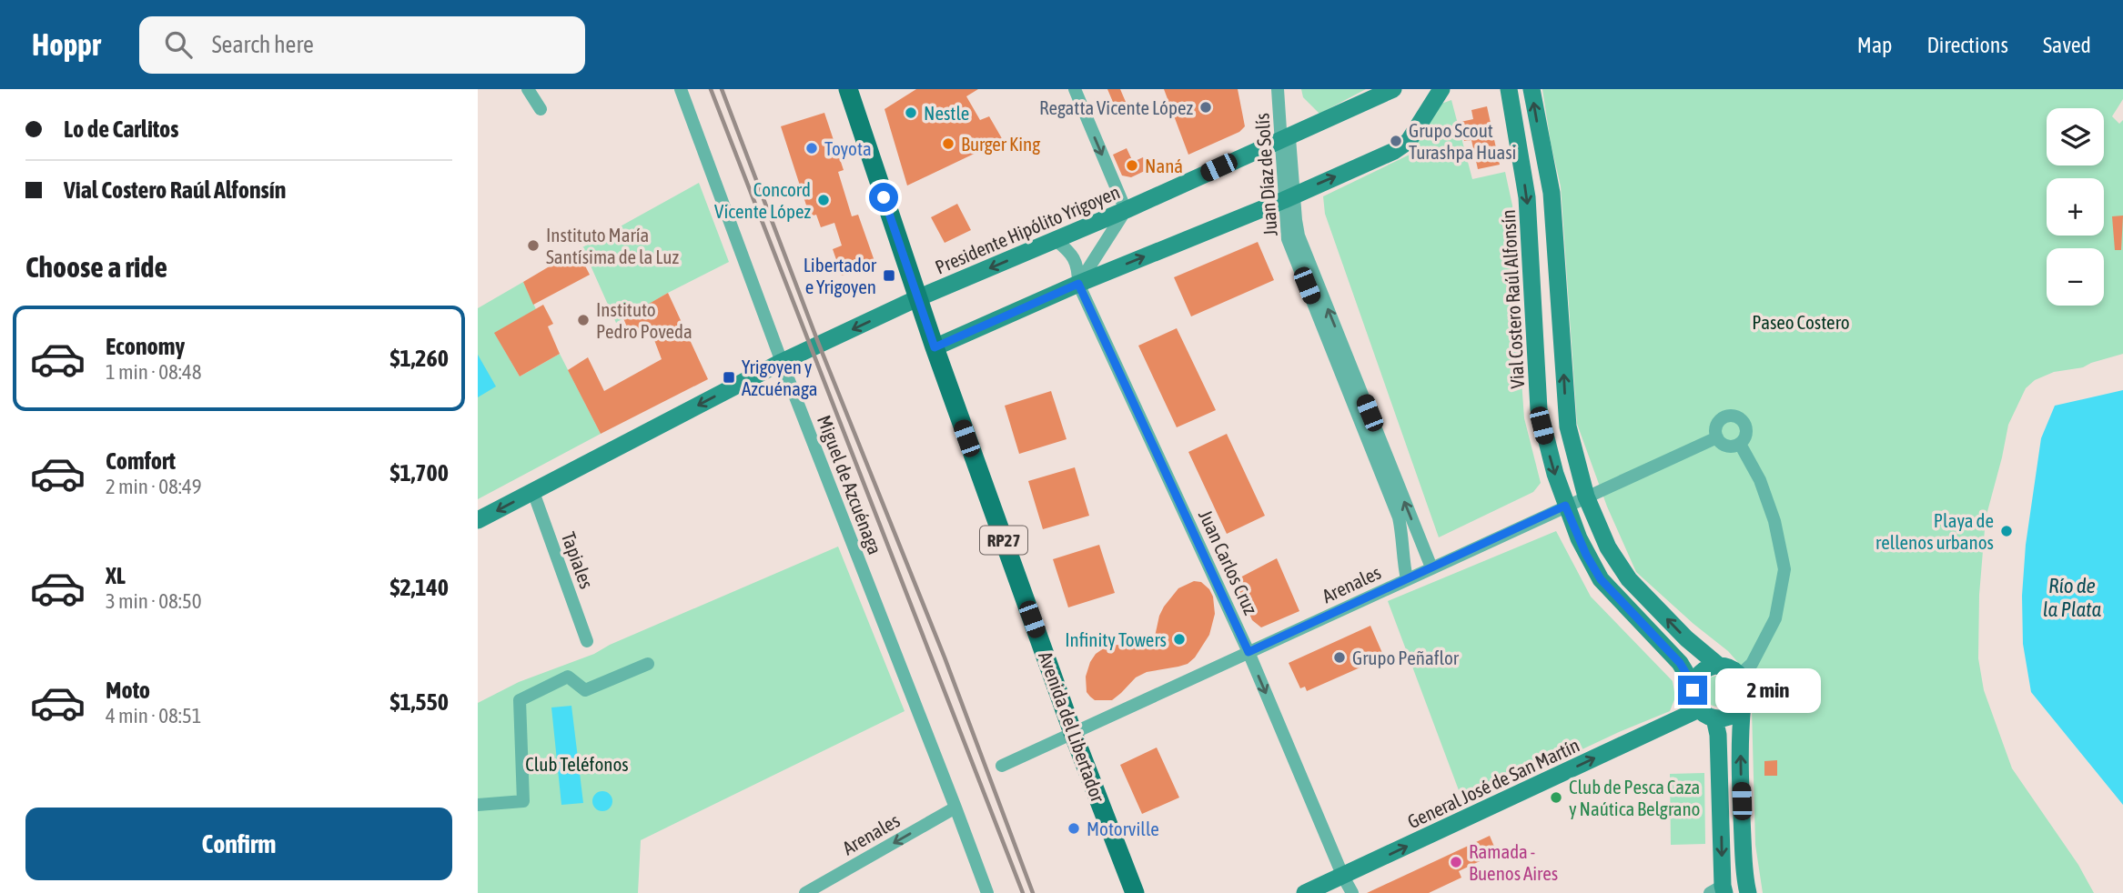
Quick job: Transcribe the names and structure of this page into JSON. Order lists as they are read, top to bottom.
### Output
{
  "streets": {
    "main road": ["RP27", "Avenida del Libertador"],
    "street": [
      "Juan Díaz de Solís",
      "Presidente Hipólito Yrigoyen",
      "Vial Costero Raúl Alfonsín",
      "Miguel de Azcuénaga",
      "Tapiales",
      "Juan Carlos Cruz",
      "Arenales",
      "General José de San Martín"
    ]
  },
  "crossings": [
    ["Juan Díaz de Solís", "Presidente Hipólito Yrigoyen"],
    ["Juan Díaz de Solís", "Arenales"],
    ["Presidente Hipólito Yrigoyen", "Miguel de Azcuénaga"],
    ["Presidente Hipólito Yrigoyen", "Tapiales"],
    ["Presidente Hipólito Yrigoyen", "Juan Carlos Cruz"],
    ["Presidente Hipólito Yrigoyen", "Avenida del Libertador"],
    ["Vial Costero Raúl Alfonsín", "Arenales"],
    ["Vial Costero Raúl Alfonsín", "General José de San Martín"],
    ["Miguel de Azcuénaga", "Arenales"],
    ["Juan Carlos Cruz", "Arenales"],
    ["Juan Carlos Cruz", "General José de San Martín"],
    ["Arenales", "Avenida del Libertador"]
  ],
  "one_way": ["Presidente Hipólito Yrigoyen", "General José de San Martín"],
  "water": ["Río de la Plata"],
  "parks": ["Paseo Costero", "Club Teléfonos"],
  "places": {
    "other": [
      "Regatta Vicente López",
      "Nestle",
      "Grupo Scout Turashpa Huasi",
      "Burger King",
      "Toyota",
      "Naná",
      "Concord Vicente López",
      "Instituto María Santísima de la Luz",
      "Instituto Pedro Poveda",
      "Playa de rellenos urbanos",
      "Infinity Towers",
      "Grupo Peñaflor",
      "Club de Pesca Caza y Naútica Belgrano",
      "Motorville",
      "Ramada - Buenos Aires"
    ],
    "transit": ["Libertador e Yrigoyen", "Yrigoyen y Azcuénaga"]
  },
  "page": {
    "header": "Hoppr",
    "search": "Search here",
    "nav": ["Map", "Directions", "Saved"],
    "banner": ["Lo de Carlitos", "Vial Costero Raúl Alfonsín"],
    "map_buttons": ["+", "−"],
    "heading": "Choose a ride",
    "list": [
      {
        "name": "Economy",
        "note": "1 min · 08:48",
        "value": "$1,260"
      },
      {
        "name": "Comfort",
        "note": "2 min · 08:49",
        "value": "$1,700"
      },
      {
        "name": "XL",
        "note": "3 min · 08:50",
        "value": "$2,140"
      },
      {
        "name": "Moto",
        "note": "4 min · 08:51",
        "value": "$1,550"
      }
    ],
    "bubble": "2 min",
    "buttons": "Confirm"
  }
}
